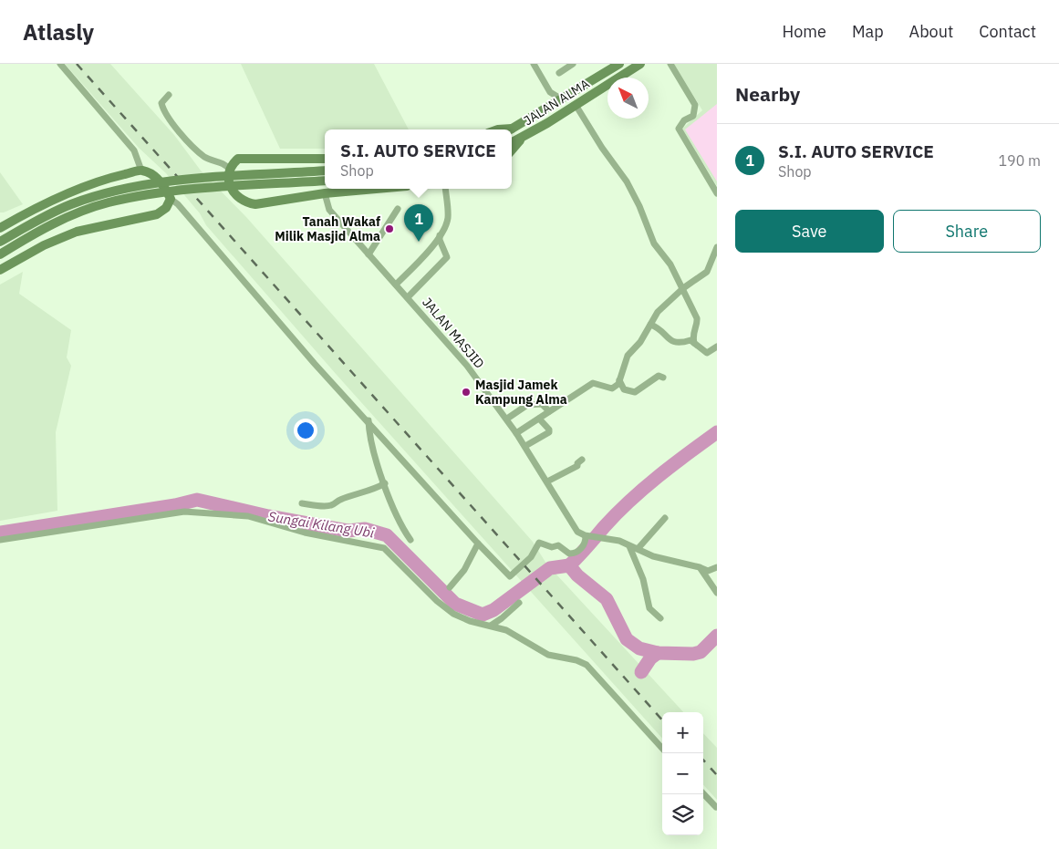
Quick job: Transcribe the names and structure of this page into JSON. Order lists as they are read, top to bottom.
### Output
{
  "streets": {
    "main road": ["JALAN ALMA"],
    "street": ["JALAN MASJID"]
  },
  "water": ["Sungai Kilang Ubi"],
  "places": ["Tanah Wakaf Milik Masjid Alma", "Masjid Jamek Kampung Alma"],
  "north": "top left",
  "page": {
    "header": "Atlasly",
    "nav": [
      "Home",
      "Map",
      "About",
      "Contact"
    ],
    "heading": "Nearby",
    "list": [
      {
        "mark": "1",
        "name": "S.I. AUTO SERVICE",
        "note": "Shop",
        "value": "190 m"
      }
    ],
    "popup": ["S.I. AUTO SERVICE", "Shop"],
    "buttons": ["Save", "Share"],
    "pins": "1",
    "map_buttons": ["+", "−"]
  }
}
